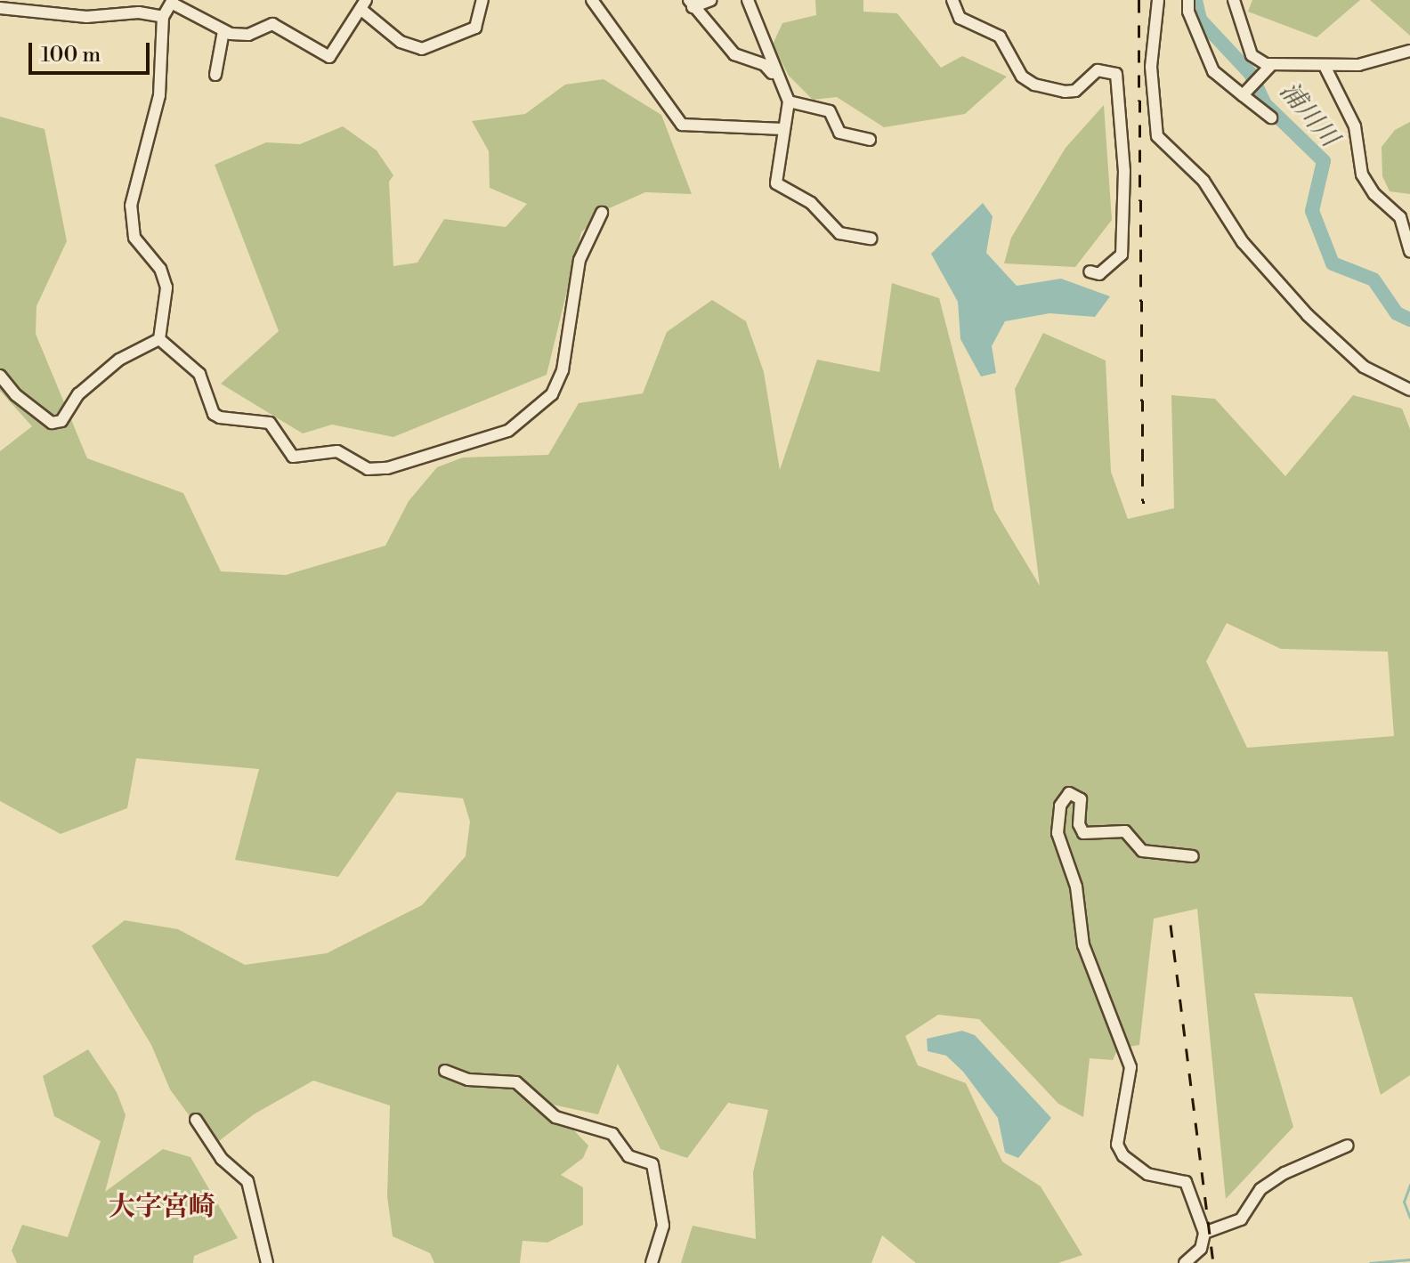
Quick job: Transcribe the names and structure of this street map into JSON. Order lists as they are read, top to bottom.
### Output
{
  "districts": ["大字宮崎"],
  "water": ["浦川川"],
  "scale_bar": "100 m"
}
